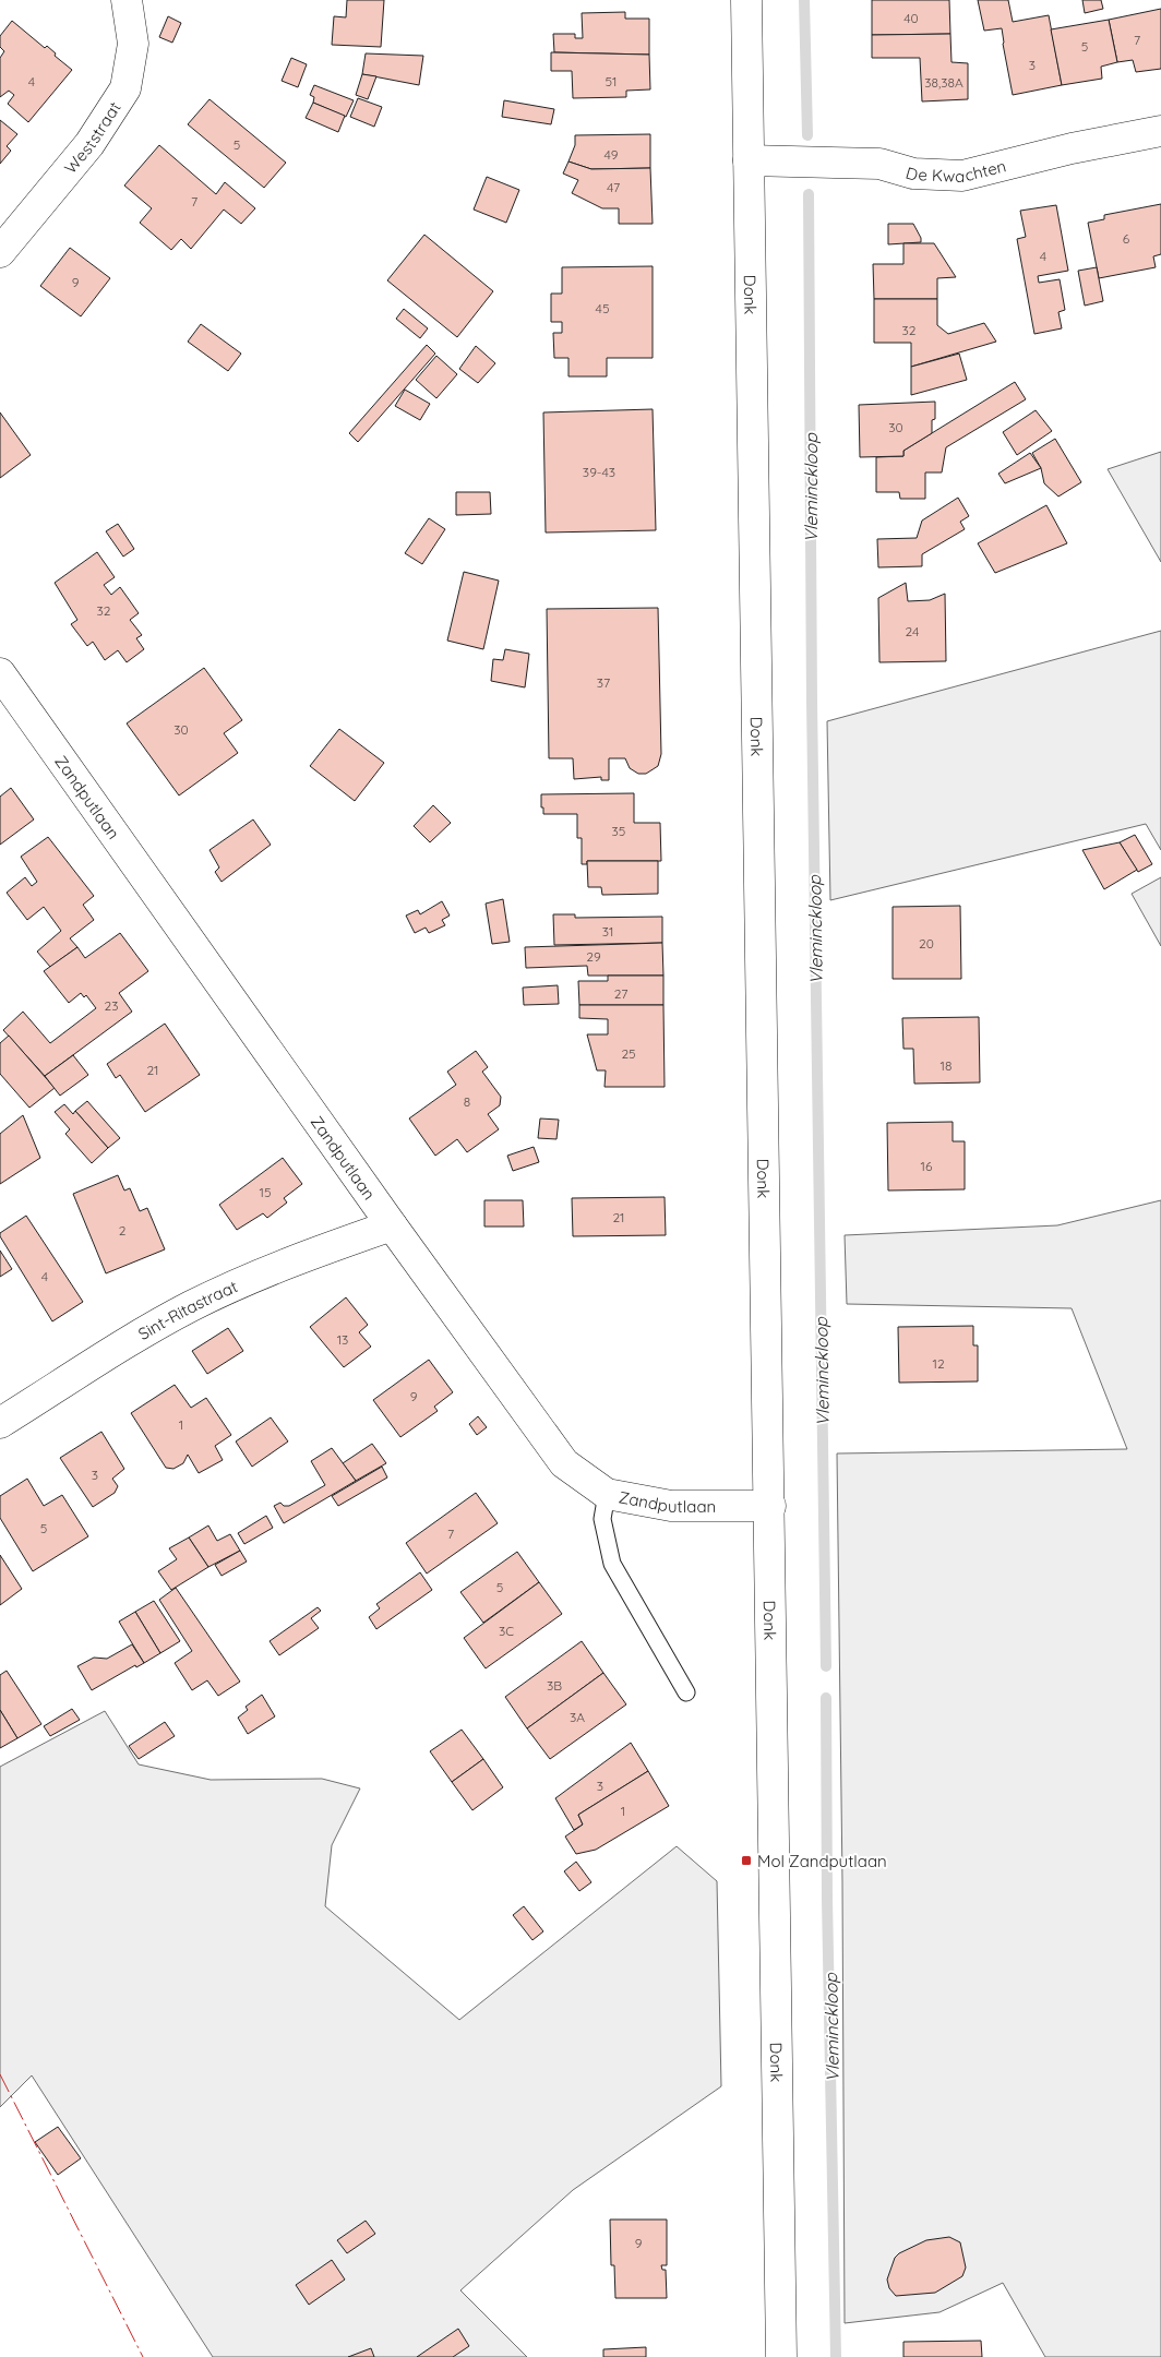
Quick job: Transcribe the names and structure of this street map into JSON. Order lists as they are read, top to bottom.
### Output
{
  "streets": {
    "street": [
      "Weststraat",
      "De Kwachten",
      "Donk",
      "Zandputlaan",
      "Sint-Ritastraat"
    ]
  },
  "crossings": [
    ["De Kwachten", "Donk"],
    ["Donk", "Zandputlaan"],
    ["Zandputlaan", "Sint-Ritastraat"]
  ],
  "water": ["Vleminckloop"],
  "places": {
    "transit": ["Mol Zandputlaan"]
  },
  "house_numbers": [
    "40",
    "7",
    "5",
    "3",
    "4",
    "51",
    "38,38A",
    "5",
    "49",
    "47",
    "7",
    "6",
    "4",
    "9",
    "45",
    "32",
    "30",
    "39-43",
    "32",
    "24",
    "37",
    "30",
    "35",
    "31",
    "20",
    "29",
    "27",
    "23",
    "25",
    "18",
    "21",
    "8",
    "16",
    "15",
    "21",
    "2",
    "4",
    "13",
    "12",
    "9",
    "1",
    "3",
    "5",
    "7",
    "5",
    "3C",
    "3B",
    "3A",
    "3",
    "1",
    "9"
  ]
}
